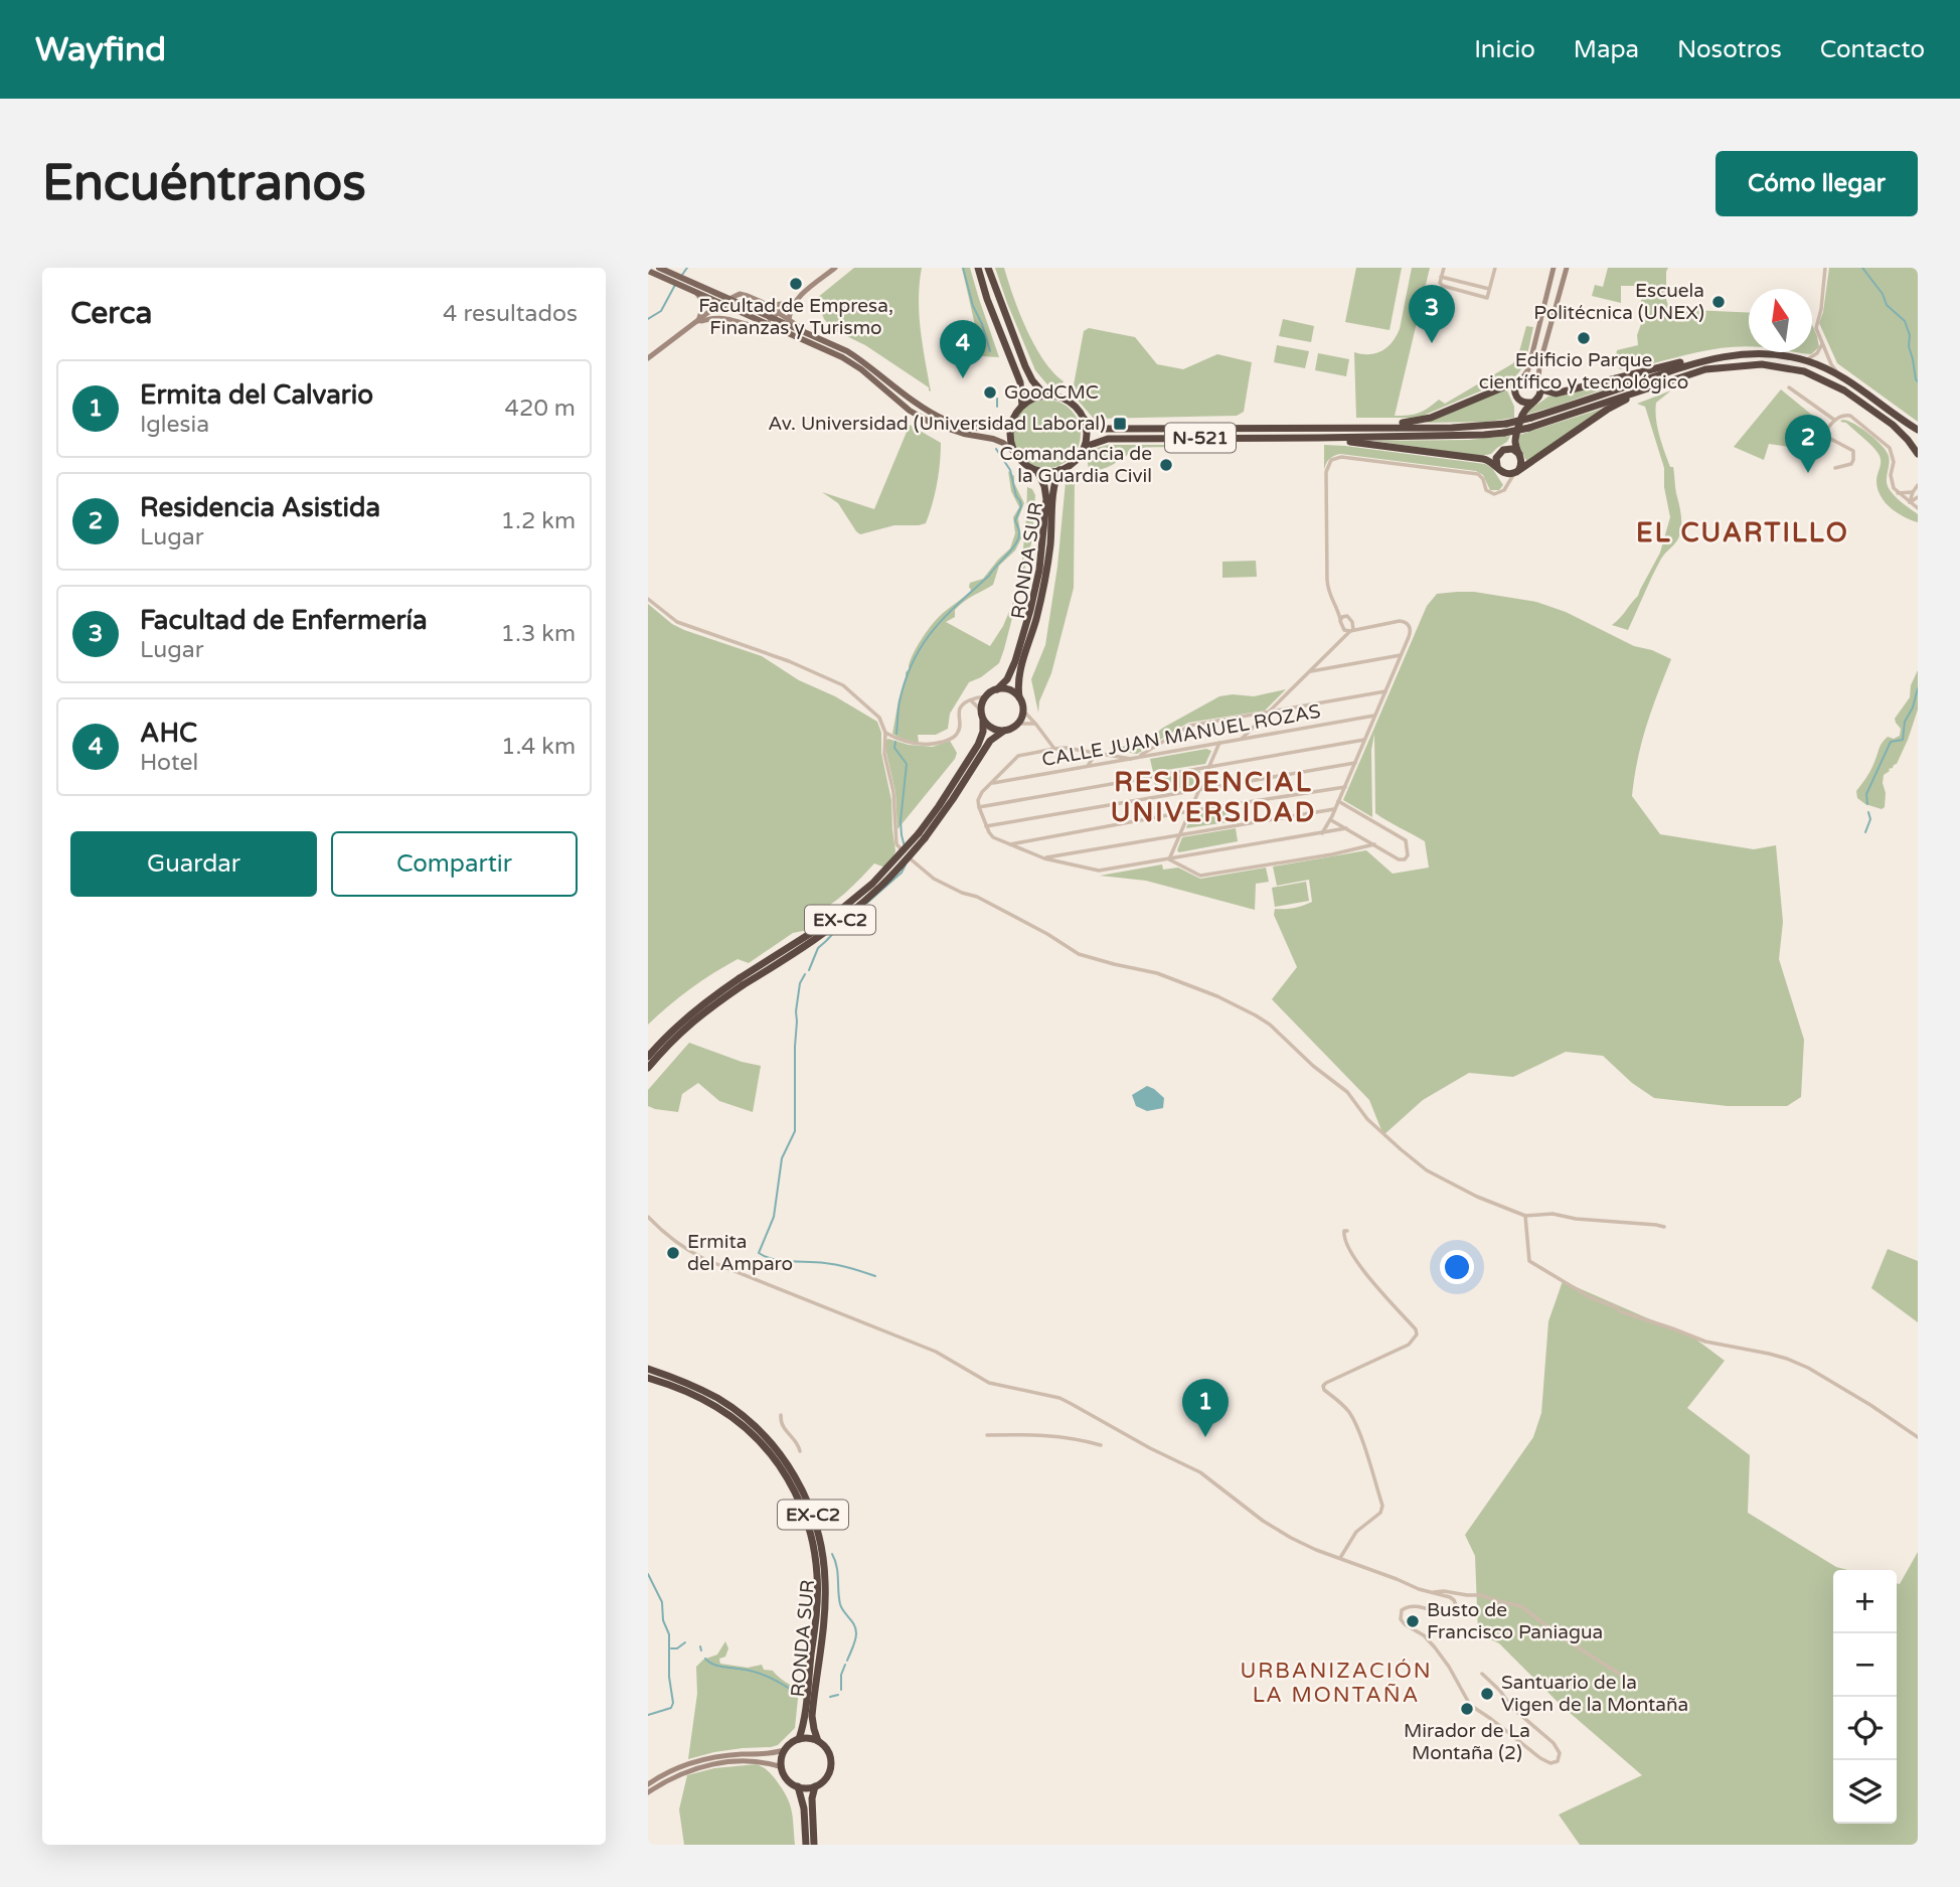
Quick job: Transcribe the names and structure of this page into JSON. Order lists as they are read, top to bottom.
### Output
{
  "streets": {
    "highway": ["N-521", "RONDA SUR", "EX-C2"],
    "street": ["CALLE JUAN MANUEL ROZAS"]
  },
  "crossings": [
    ["N-521", "RONDA SUR"],
    ["RONDA SUR", "EX-C2"]
  ],
  "districts": ["EL CUARTILLO", "RESIDENCIAL UNIVERSIDAD", "URBANIZACIÓN LA MONTAÑA"],
  "places": {
    "other": [
      "Facultad de Empresa, Finanzas y Turismo",
      "Escuela Politécnica (UNEX)",
      "Edificio Parque científico y tecnológico",
      "GoodCMC",
      "Comandancia de la Guardia Civil",
      "Ermita del Amparo",
      "Busto de Francisco Paniagua",
      "Santuario de la Vigen de la Montaña",
      "Mirador de La Montaña (2)"
    ],
    "transit": ["Av. Universidad (Universidad Laboral)"]
  },
  "north": "top",
  "page": {
    "header": "Wayfind",
    "nav": [
      "Inicio",
      "Mapa",
      "Nosotros",
      "Contacto"
    ],
    "buttons": [
      "Cómo llegar",
      ["Guardar", "Compartir"]
    ],
    "title": "Encuéntranos",
    "heading": ["Cerca", "4 resultados"],
    "pins": [
      "3",
      "4",
      "2",
      "1"
    ],
    "list": [
      {
        "mark": "1",
        "name": "Ermita del Calvario",
        "note": "Iglesia",
        "value": "420 m"
      },
      {
        "mark": "2",
        "name": "Residencia Asistida",
        "note": "Lugar",
        "value": "1.2 km"
      },
      {
        "mark": "3",
        "name": "Facultad de Enfermería",
        "note": "Lugar",
        "value": "1.3 km"
      },
      {
        "mark": "4",
        "name": "AHC",
        "note": "Hotel",
        "value": "1.4 km"
      }
    ],
    "map_buttons": ["+", "−"]
  }
}
